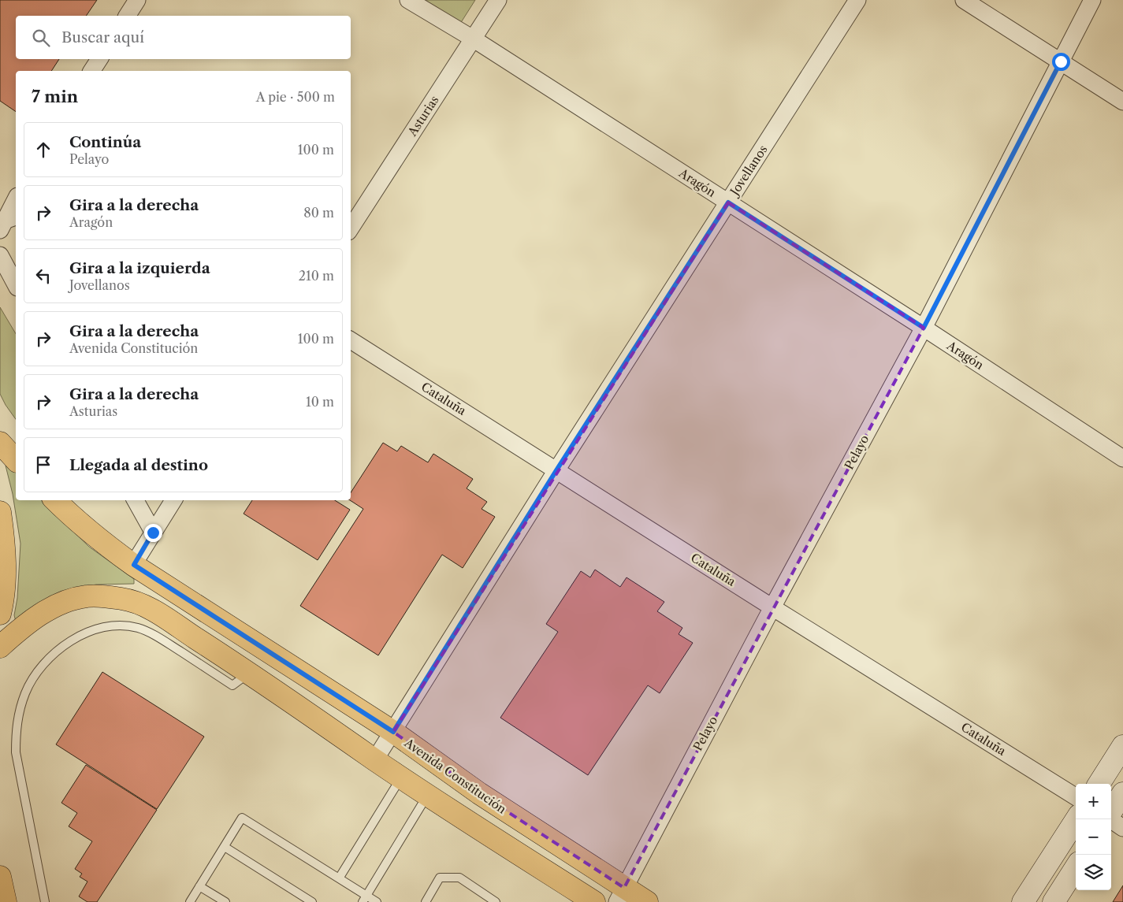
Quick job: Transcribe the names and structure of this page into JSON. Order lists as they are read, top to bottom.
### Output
{
  "streets": {
    "main road": ["Avenida Constitución"],
    "street": [
      "Asturias",
      "Jovellanos",
      "Aragón",
      "Cataluña",
      "Pelayo"
    ]
  },
  "crossings": [
    ["Asturias", "Aragón"],
    ["Jovellanos", "Aragón"],
    ["Jovellanos", "Cataluña"],
    ["Jovellanos", "Avenida Constitución"],
    ["Aragón", "Pelayo"],
    ["Cataluña", "Pelayo"],
    ["Pelayo", "Avenida Constitución"]
  ],
  "page": {
    "search": "Buscar aquí",
    "heading": ["7 min", "A pie · 500 m"],
    "list": [
      ["Continúa", "Pelayo", "100 m"],
      ["Gira a la derecha", "Aragón", "80 m"],
      ["Gira a la izquierda", "Jovellanos", "210 m"],
      ["Gira a la derecha", "Avenida Constitución", "100 m"],
      ["Gira a la derecha", "Asturias", "10 m"],
      "Llegada al destino"
    ],
    "map_buttons": ["+", "−"]
  }
}
